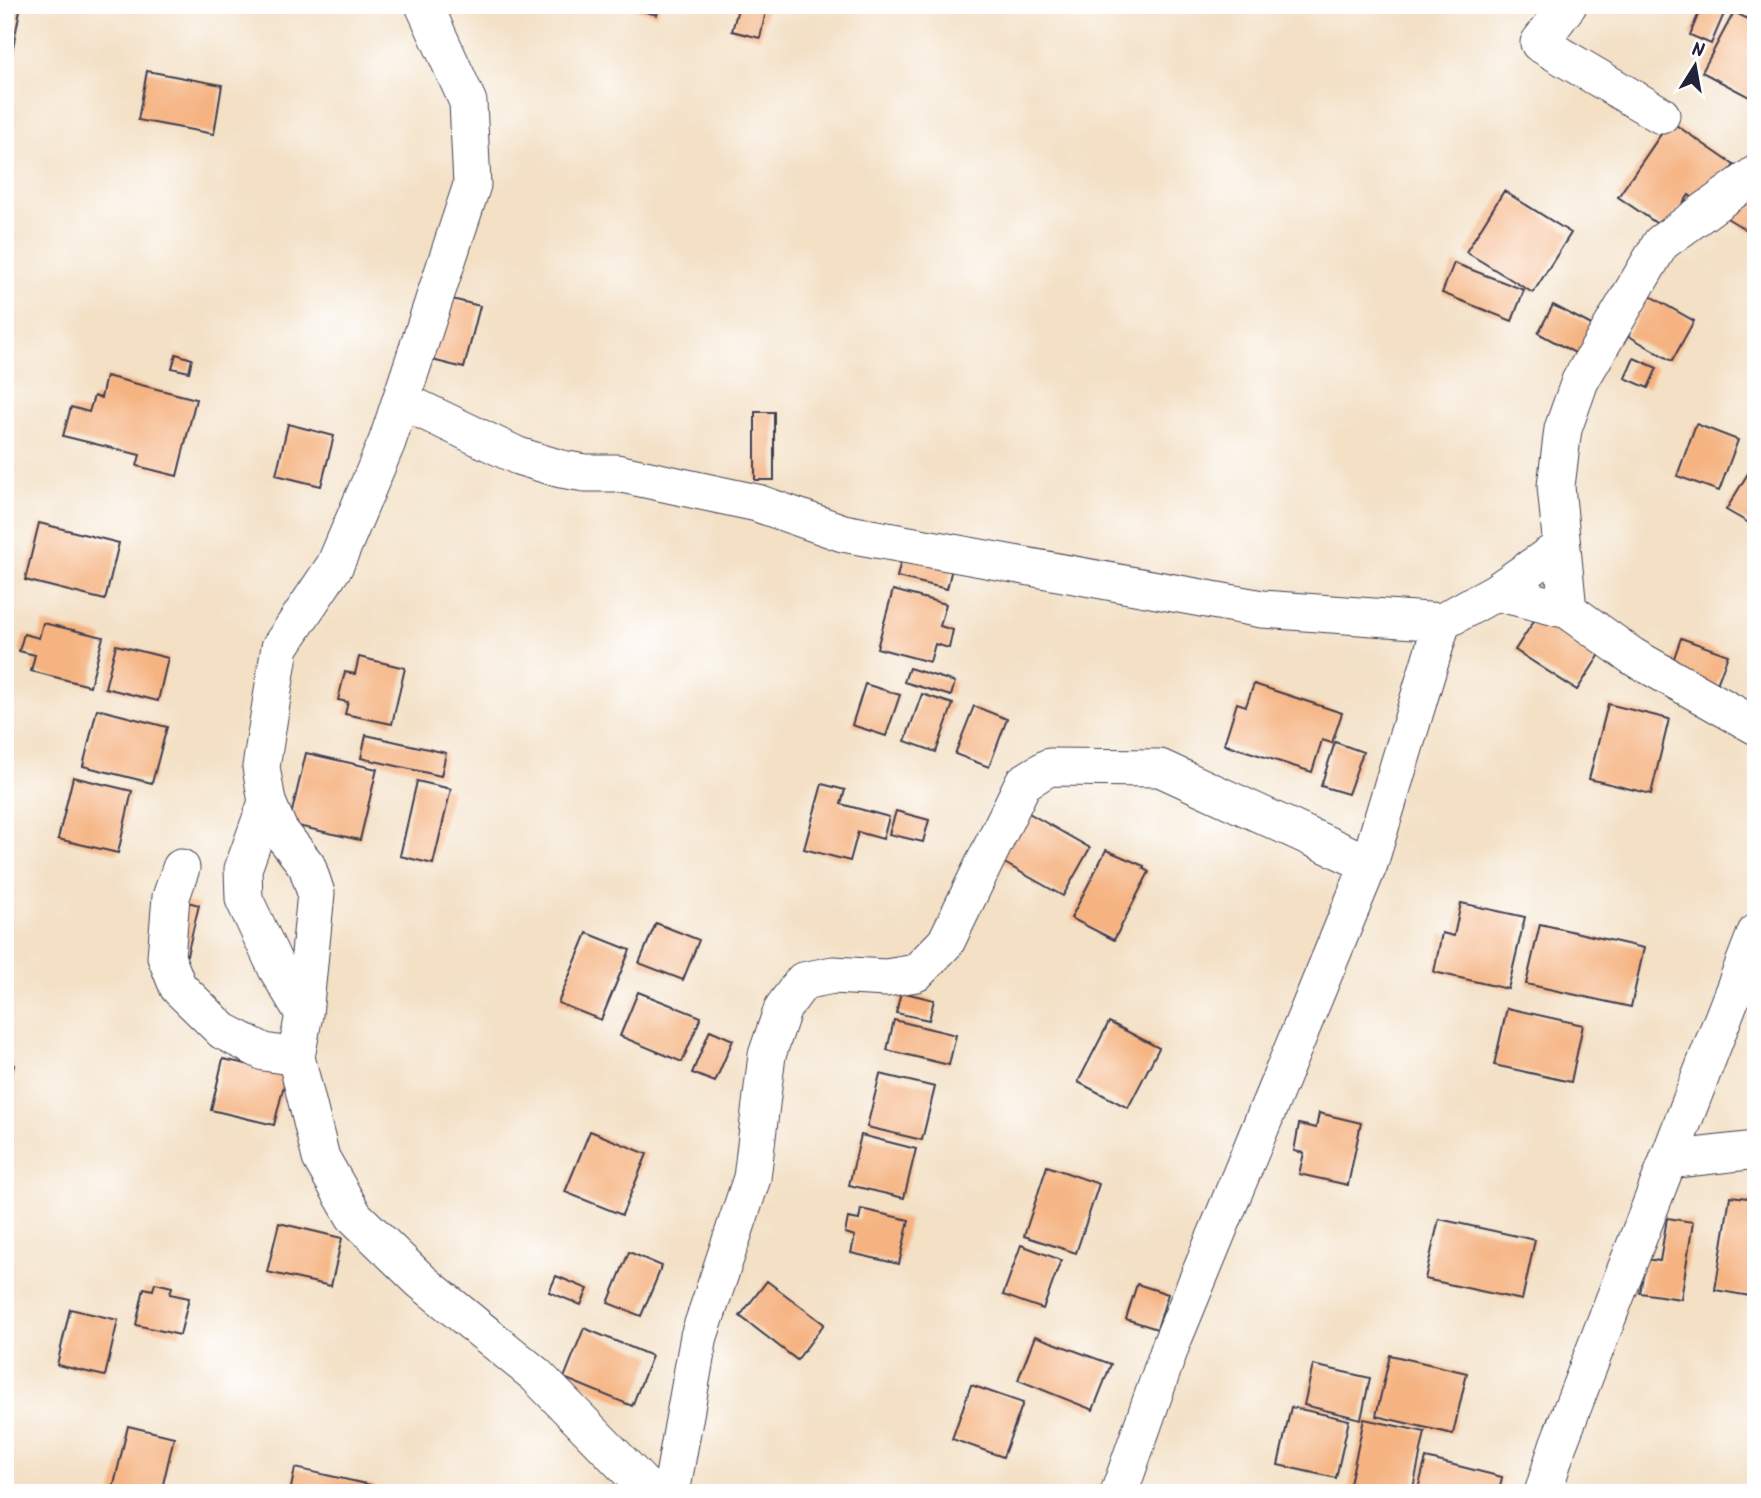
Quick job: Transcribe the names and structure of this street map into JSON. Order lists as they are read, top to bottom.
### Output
{
  "north": "top"
}
